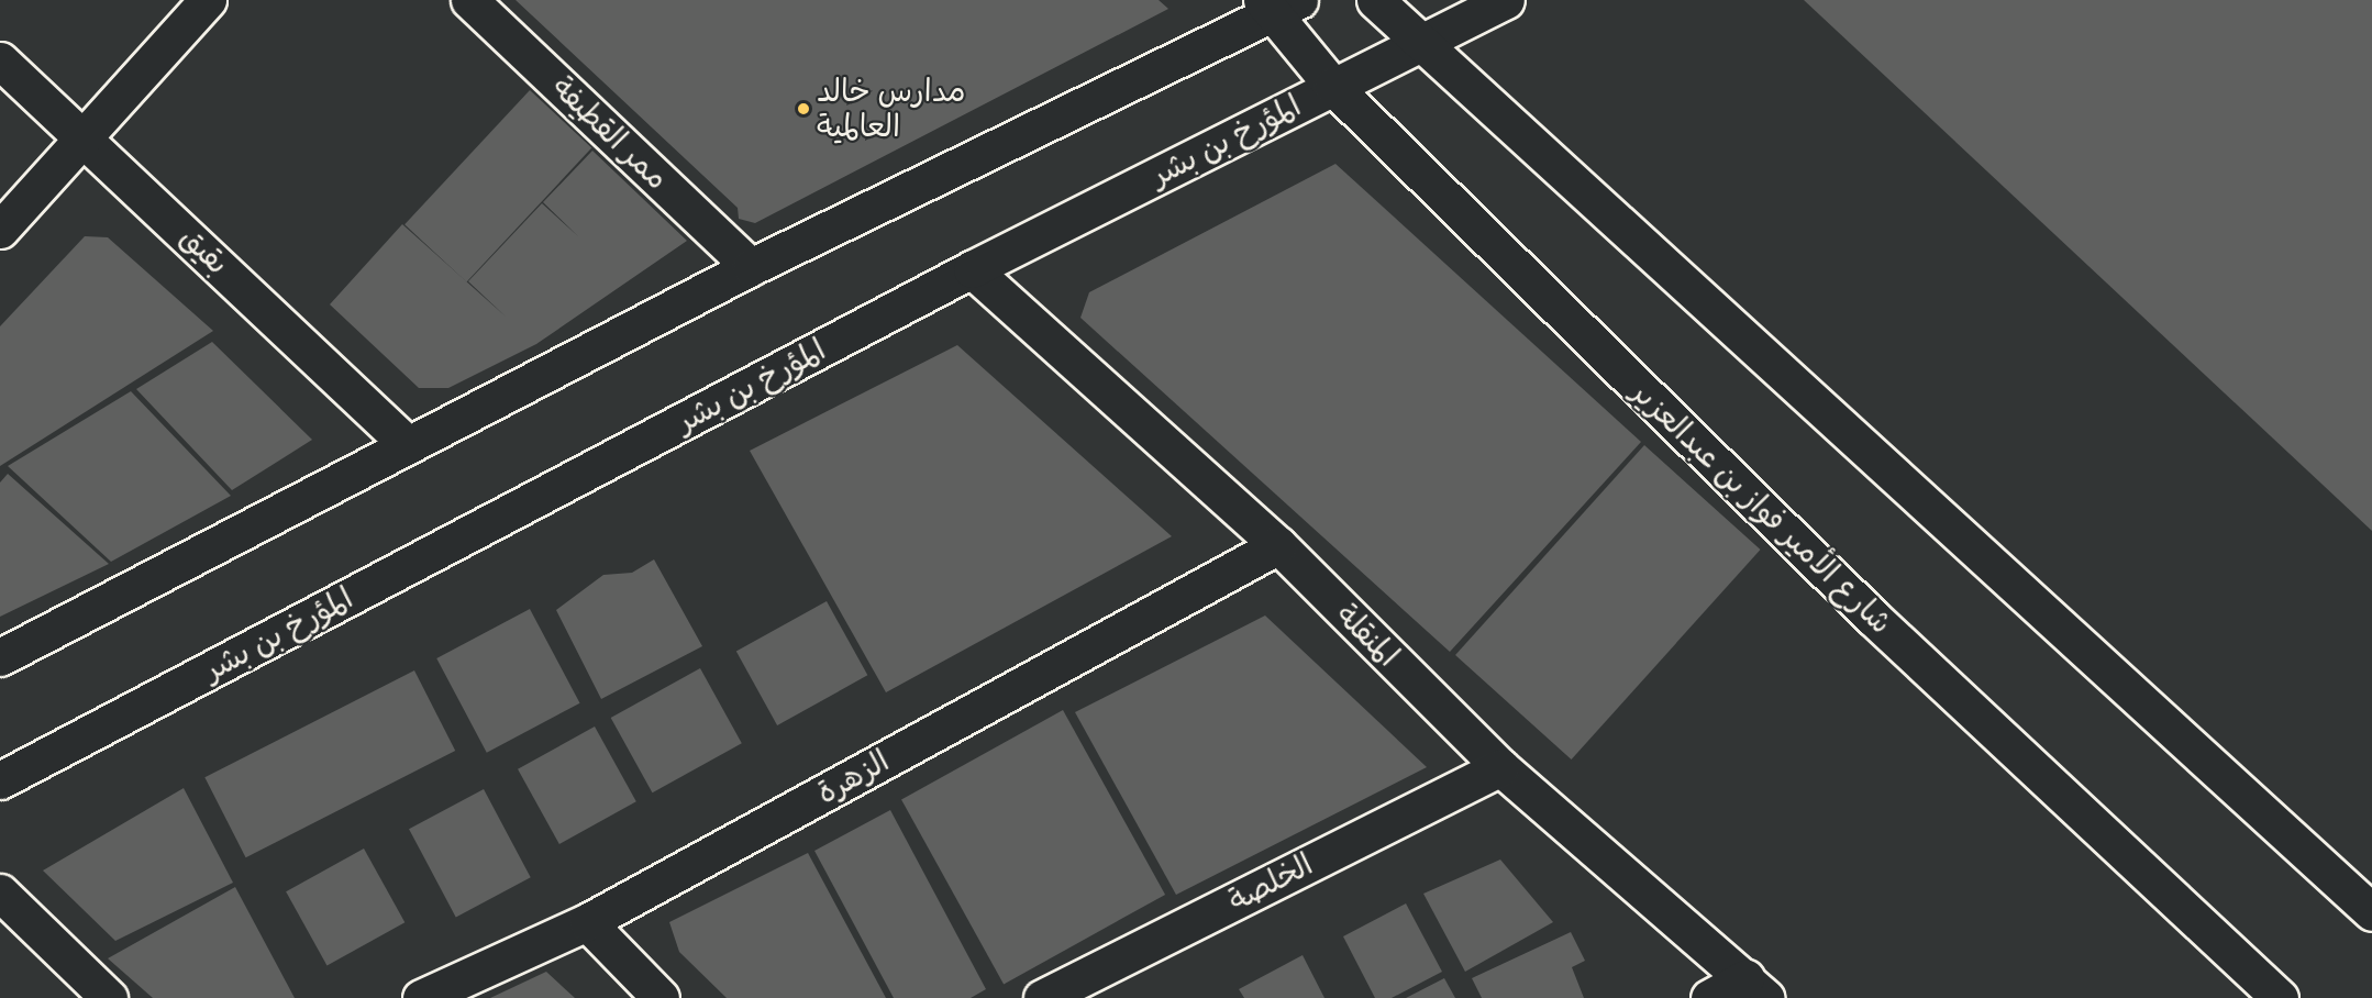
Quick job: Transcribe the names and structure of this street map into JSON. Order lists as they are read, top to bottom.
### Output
{
  "streets": {
    "street": [
      "ممر القطيفة",
      "المؤرخ بن بشر",
      "بقيق",
      "شارع الأمير فواز بن عبدالعزير",
      "المنقلة",
      "الزهرة",
      "الخلصة"
    ]
  },
  "crossings": [
    ["المؤرخ بن بشر", "شارع الأمير فواز بن عبدالعزير"],
    ["المؤرخ بن بشر", "المنقلة"],
    ["المنقلة", "الزهرة"],
    ["المنقلة", "الخلصة"]
  ],
  "places": ["مدارس خالد العالمية"]
}
